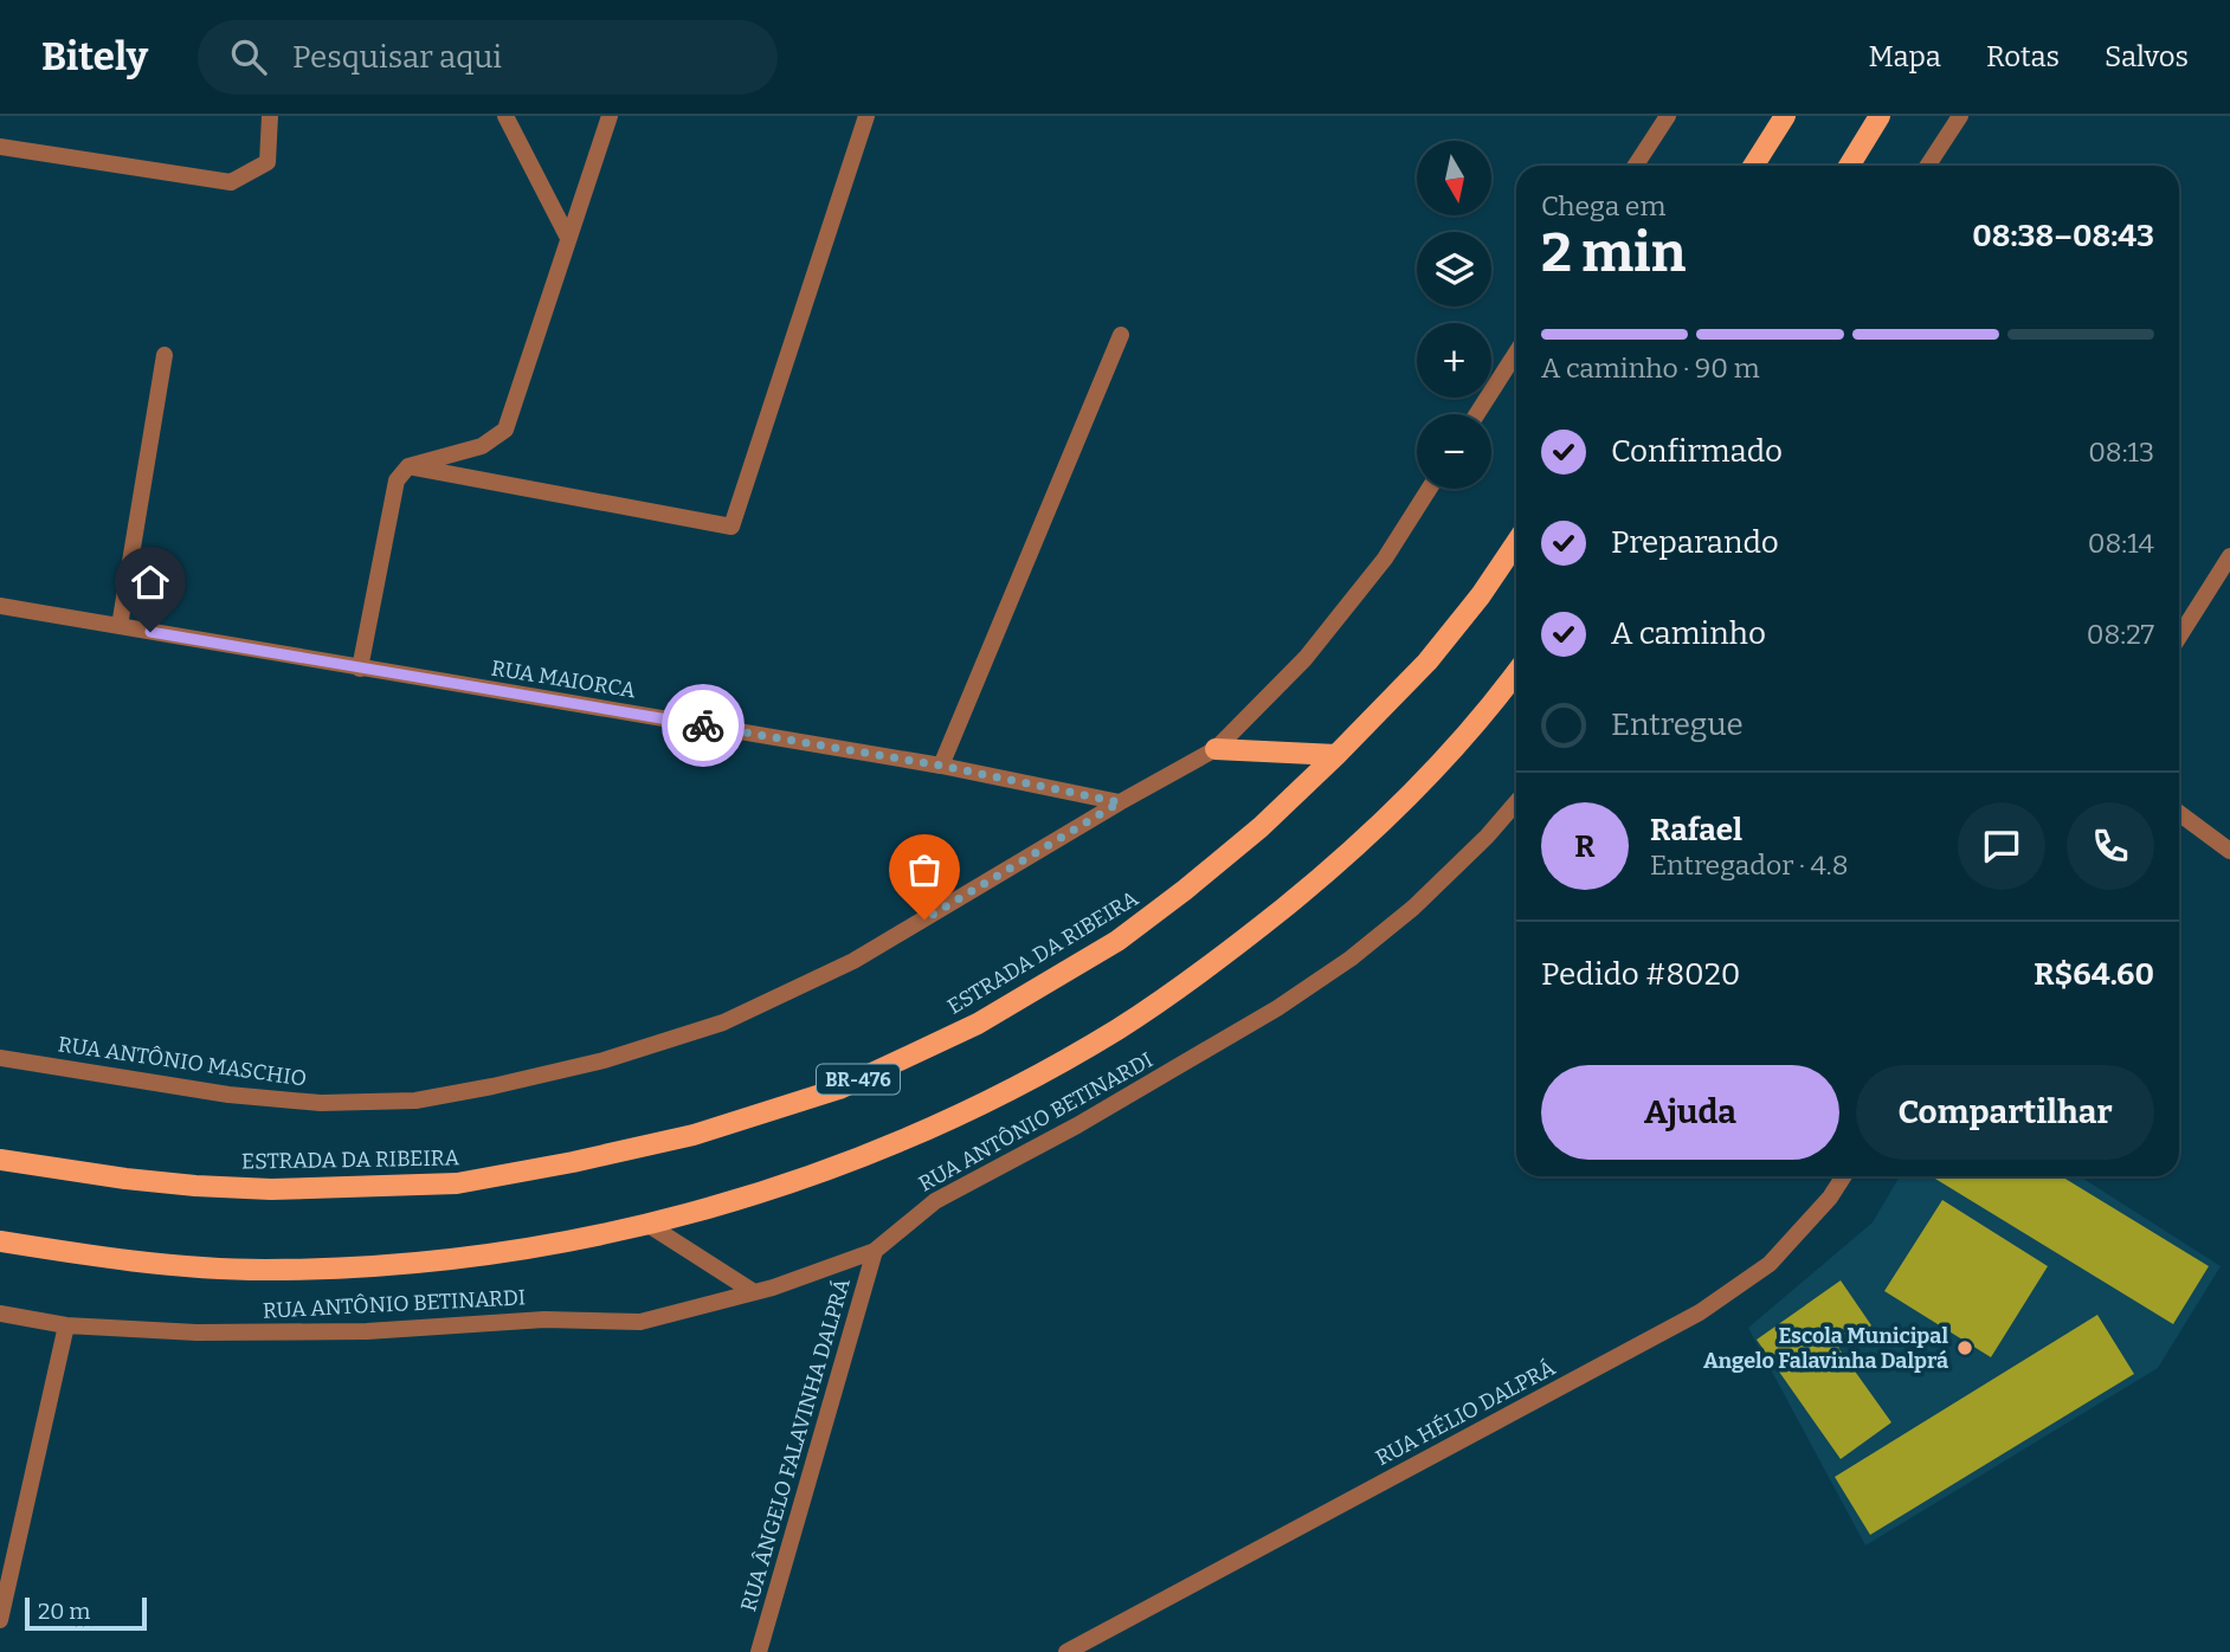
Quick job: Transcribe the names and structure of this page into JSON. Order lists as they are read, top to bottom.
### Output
{
  "streets": {
    "main road": ["ESTRADA DA RIBEIRA", "BR-476"],
    "street": [
      "RUA MAIORCA",
      "RUA ANTÔNIO MASCHIO",
      "RUA ANTÔNIO BETINARDI",
      "RUA HÉLIO DALPRÁ",
      "RUA ÂNGELO FALAVINHA DALPRÁ"
    ]
  },
  "crossings": [
    ["RUA MAIORCA", "RUA ANTÔNIO MASCHIO"],
    ["RUA ANTÔNIO BETINARDI", "RUA ÂNGELO FALAVINHA DALPRÁ"]
  ],
  "places": ["Escola Municipal Angelo Falavinha Dalprá"],
  "scale_bar": "20 m",
  "north": "bottom",
  "page": {
    "header": "Bitely",
    "search": "Pesquisar aqui",
    "nav": ["Mapa", "Rotas", "Salvos"],
    "map_buttons": ["+", "−"],
    "heading": ["2 min", "Chega em", "08:38–08:43"],
    "panel": [
      "Rafael",
      "Entregador · 4.8",
      "Pedido #8020",
      "R$64.60"
    ],
    "bar": "A caminho · 90 m",
    "list": [
      ["Confirmado", "08:13"],
      ["Preparando", "08:14"],
      ["A caminho", "08:27"],
      "Entregue"
    ],
    "round": "R",
    "buttons": ["Ajuda", "Compartilhar"],
    "scale": "20 m"
  }
}
